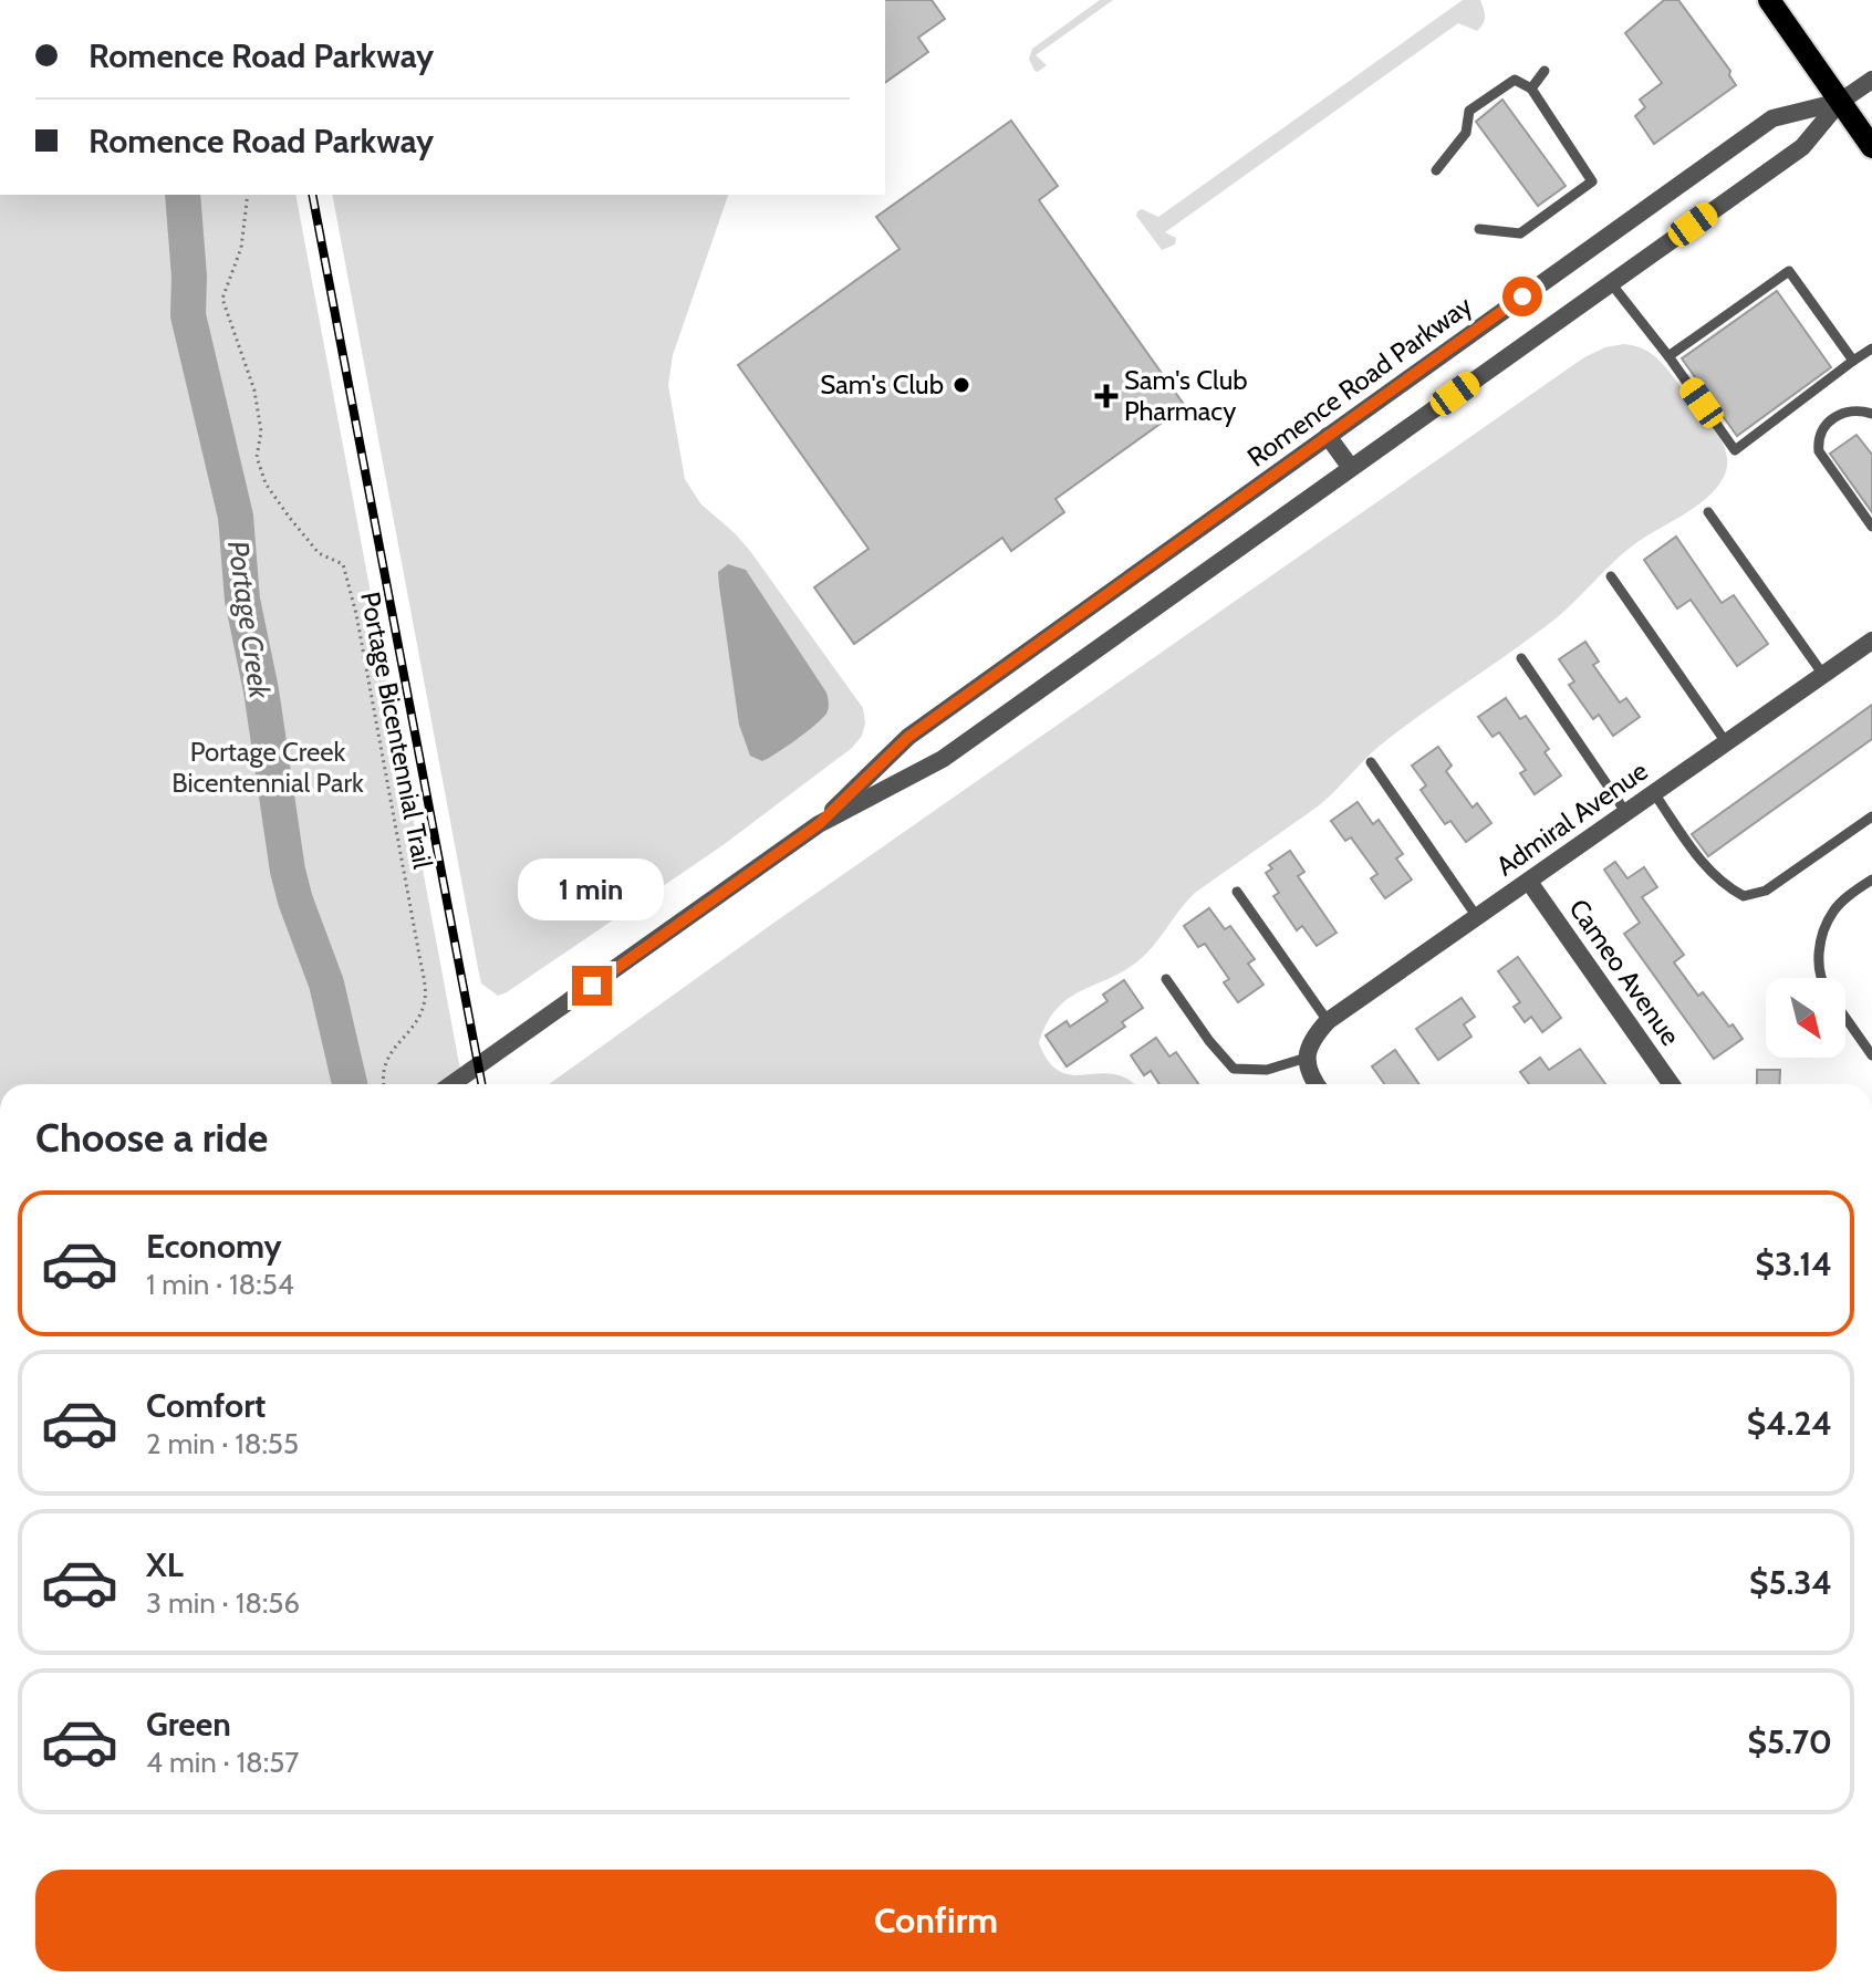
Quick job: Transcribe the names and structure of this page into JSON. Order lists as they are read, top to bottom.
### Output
{
  "streets": {
    "street": ["Romence Road Parkway", "Admiral Avenue", "Cameo Avenue"],
    "path": ["Portage Bicentennial Trail"]
  },
  "crossings": [
    ["Admiral Avenue", "Cameo Avenue"]
  ],
  "water": ["Portage Creek"],
  "parks": ["Portage Creek Bicentennial Park"],
  "places": {
    "other": ["Sam's Club"],
    "health": ["Sam's Club Pharmacy"]
  },
  "north": "bottom right",
  "page": {
    "banner": ["Romence Road Parkway", "Romence Road Parkway"],
    "bubble": "1 min",
    "heading": "Choose a ride",
    "list": [
      {
        "name": "Economy",
        "note": "1 min · 18:54",
        "value": "$3.14"
      },
      {
        "name": "Comfort",
        "note": "2 min · 18:55",
        "value": "$4.24"
      },
      {
        "name": "XL",
        "note": "3 min · 18:56",
        "value": "$5.34"
      },
      {
        "name": "Green",
        "note": "4 min · 18:57",
        "value": "$5.70"
      }
    ],
    "buttons": "Confirm"
  }
}
